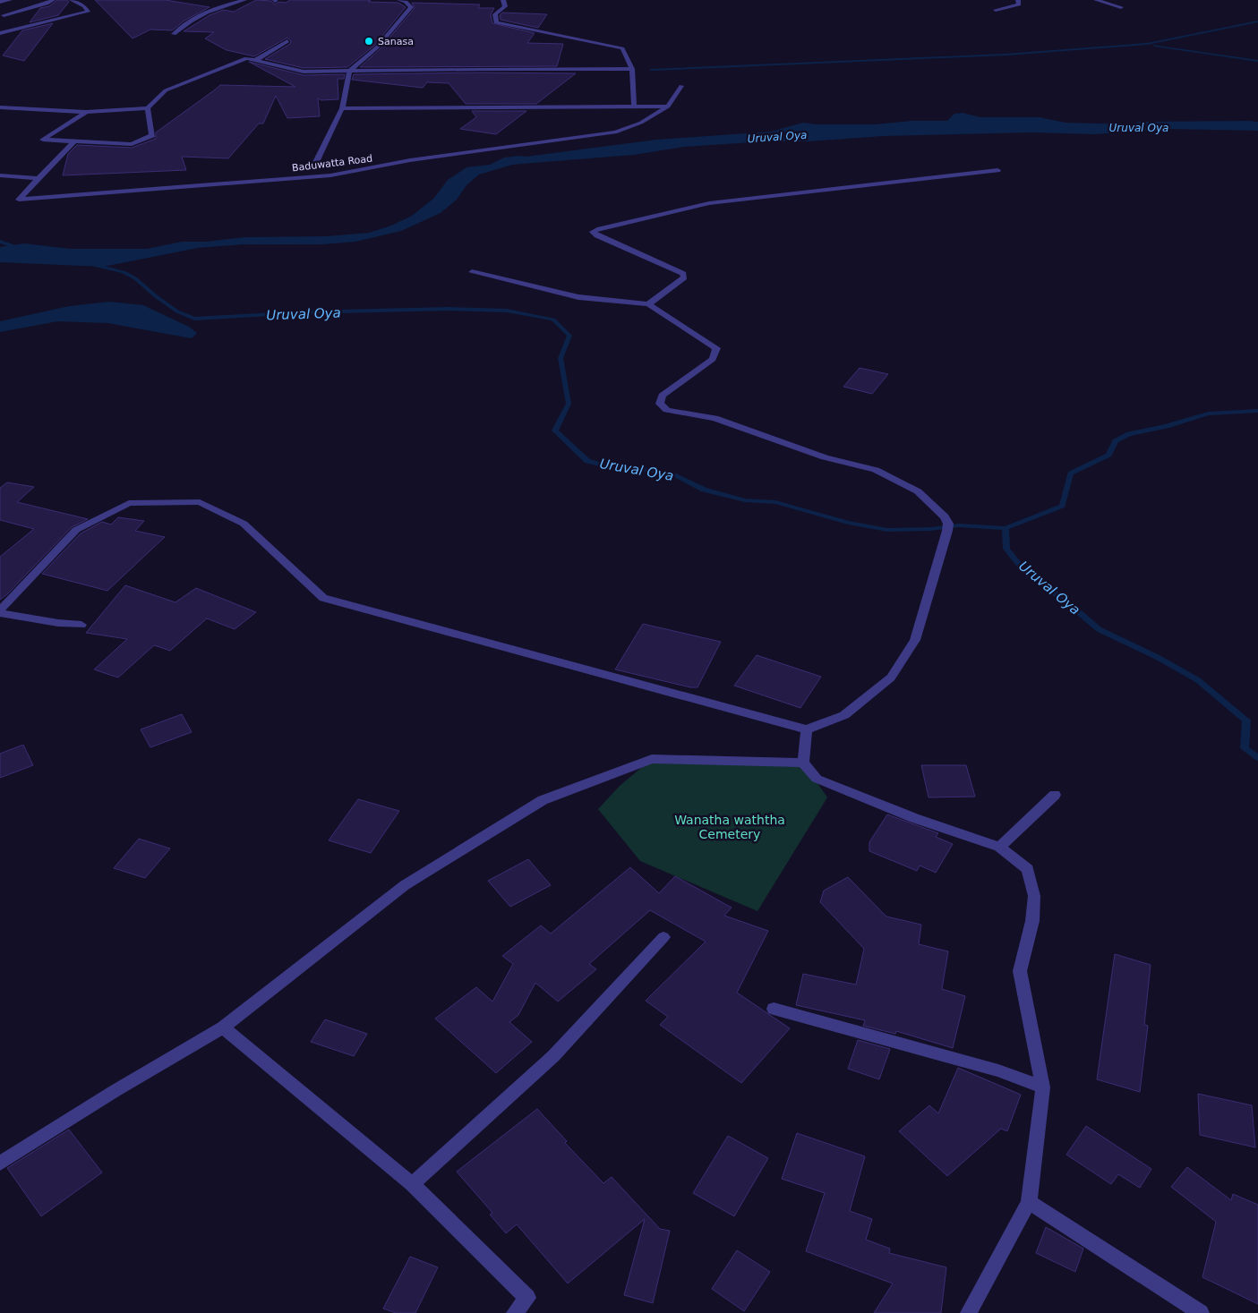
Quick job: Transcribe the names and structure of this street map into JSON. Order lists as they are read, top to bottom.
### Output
{
  "streets": {
    "street": ["Baduwatta Road"]
  },
  "water": ["Uruval Oya"],
  "parks": ["Wanatha waththa Cemetery"],
  "places": ["Sanasa"]
}
